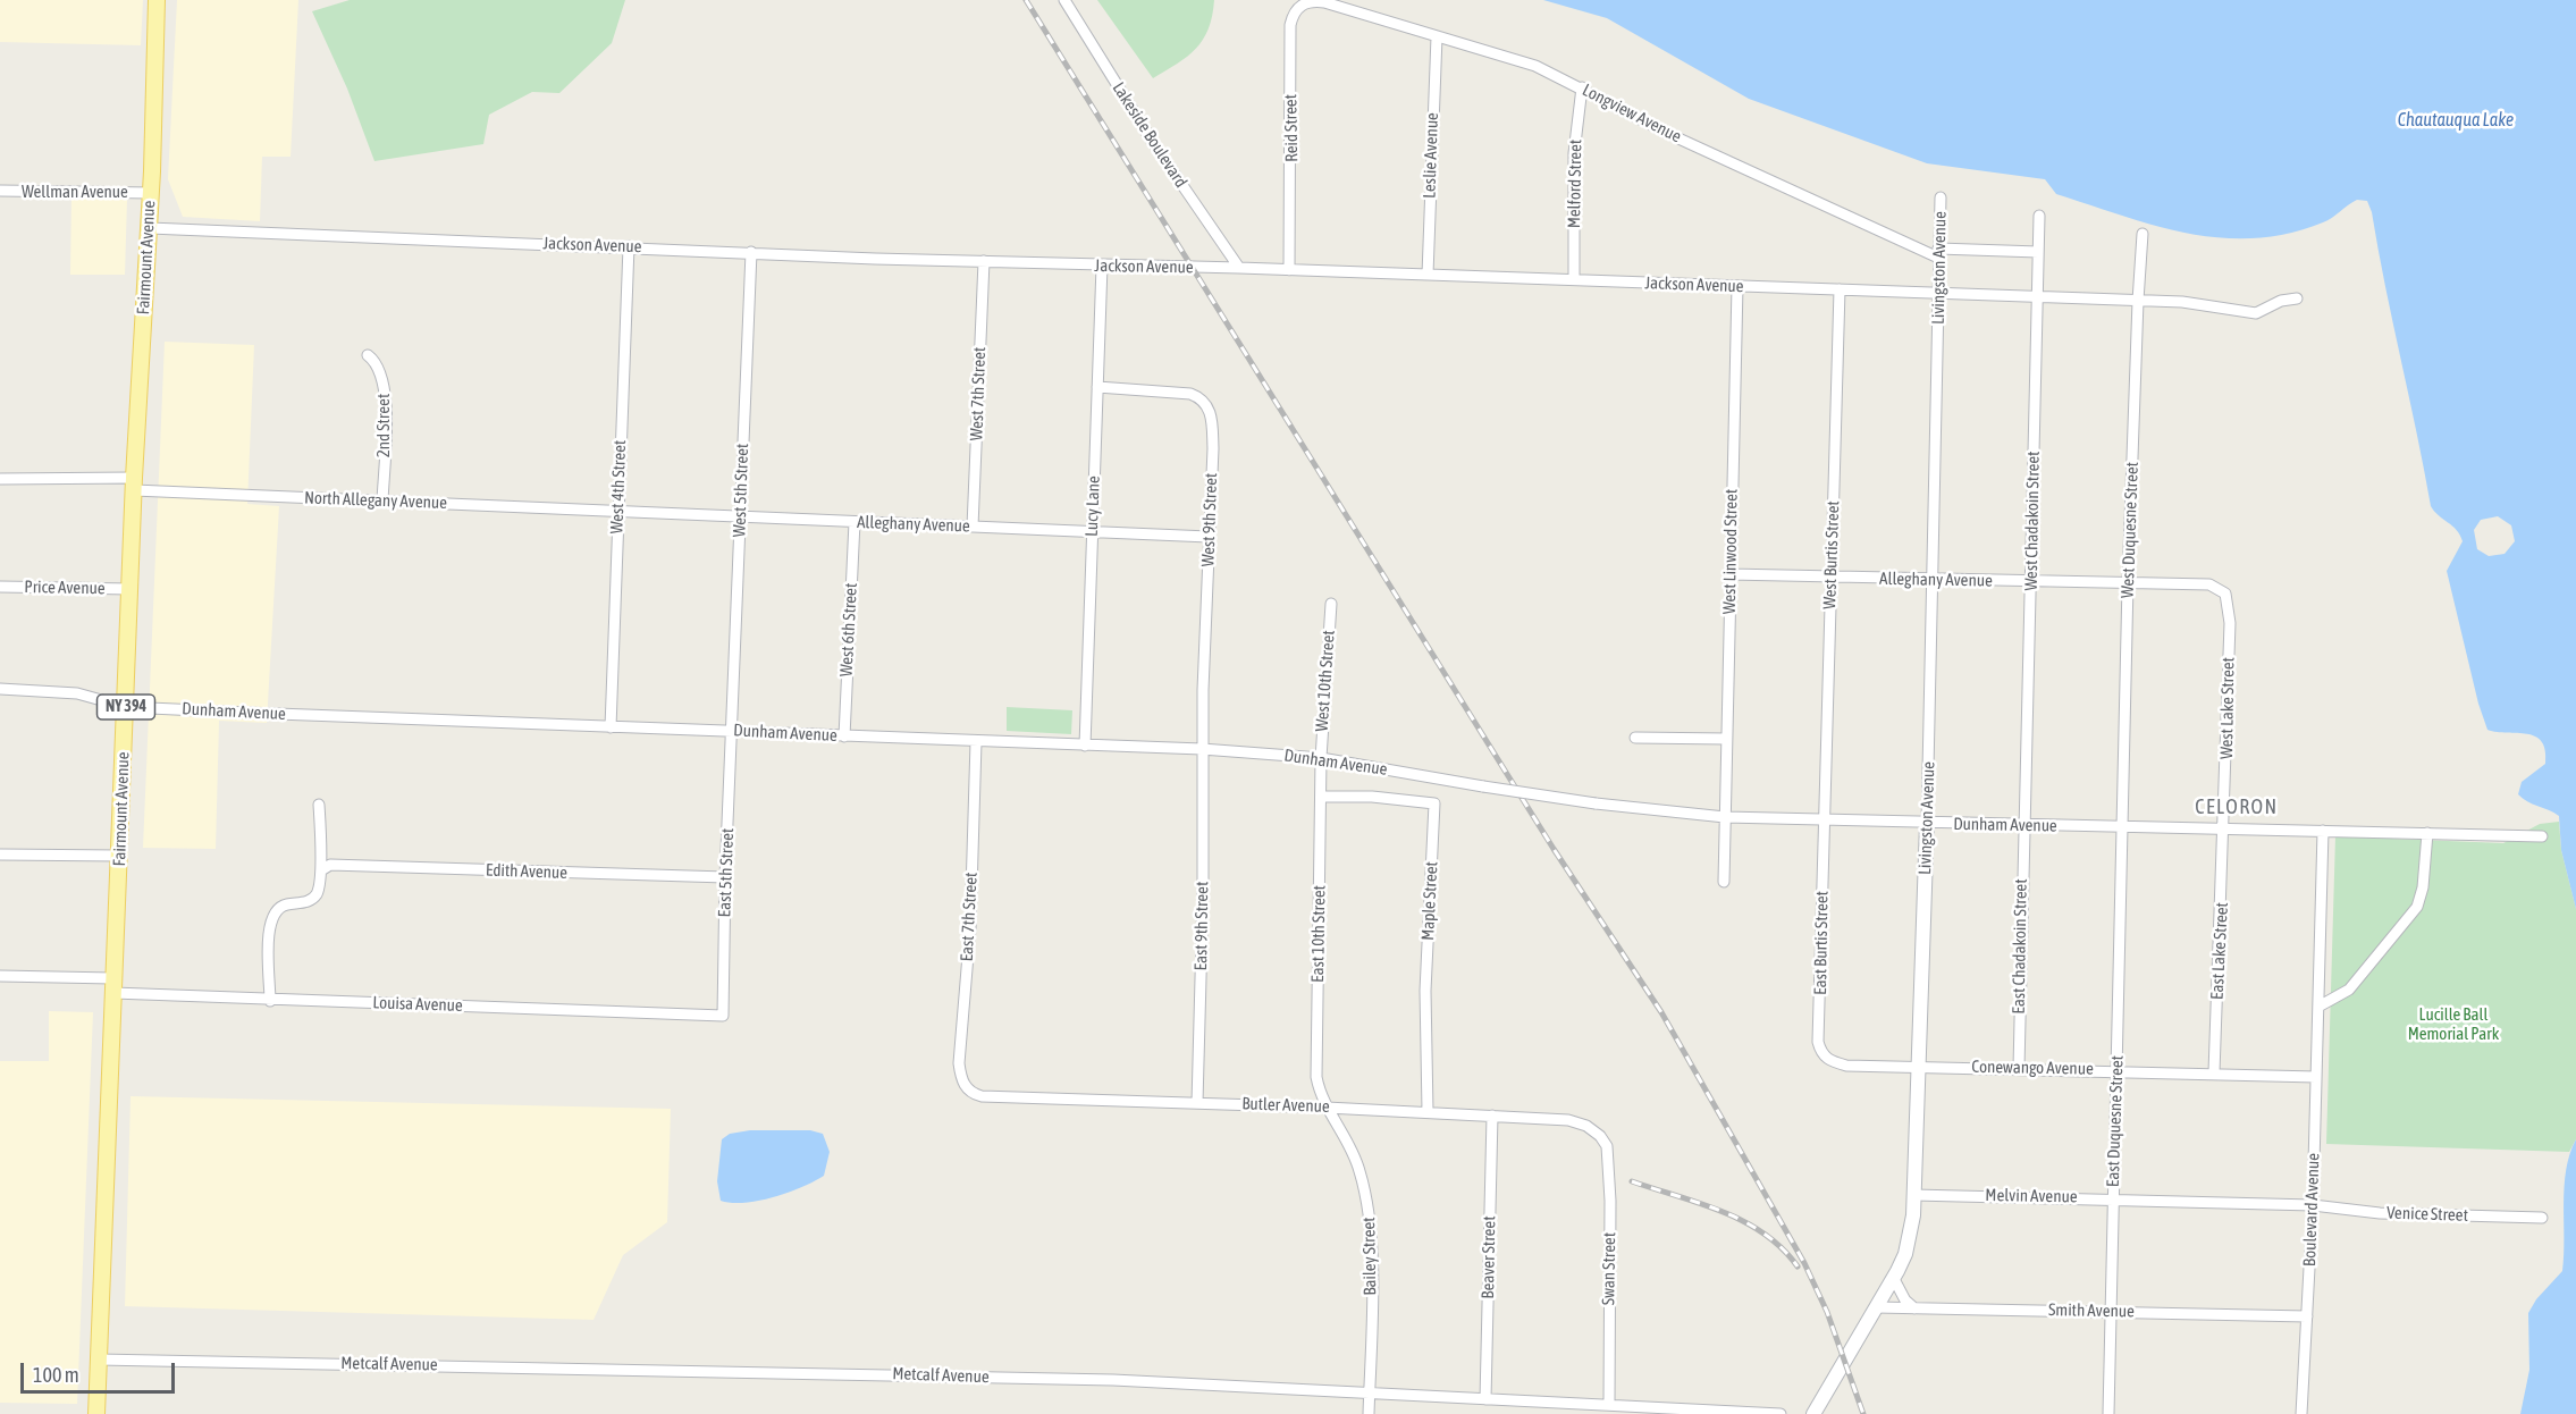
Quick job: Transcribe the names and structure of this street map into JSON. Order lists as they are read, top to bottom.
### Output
{
  "streets": {
    "main road": ["Fairmount Avenue", "NY 394"],
    "street": [
      "Longview Avenue",
      "Reid Street",
      "Lakeside Boulevard",
      "Leslie Avenue",
      "Melford Street",
      "Wellman Avenue",
      "Jackson Avenue",
      "Livingston Avenue",
      "West 7th Street",
      "2nd Street",
      "West 4th Street",
      "West 5th Street",
      "North Allegany Avenue",
      "Lucy Lane",
      "West 9th Street",
      "West Chadakoin Street",
      "Alleghany Avenue",
      "West Duquesne Street",
      "West Linwood Street",
      "West Burtis Street",
      "Price Avenue",
      "West 6th Street",
      "West 10th Street",
      "West Lake Street",
      "Dunham Avenue",
      "Edith Avenue",
      "East 5th Street",
      "Maple Street",
      "East 7th Street",
      "East 9th Street",
      "East 10th Street",
      "East Burtis Street",
      "East Chadakoin Street",
      "East Lake Street",
      "Louisa Avenue",
      "Conewango Avenue",
      "Butler Avenue",
      "East Duquesne Street",
      "Melvin Avenue",
      "Boulevard Avenue",
      "Venice Street",
      "Bailey Street",
      "Beaver Street",
      "Swan Street",
      "Smith Avenue",
      "Metcalf Avenue"
    ]
  },
  "crossings": [
    ["Longview Avenue", "Reid Street"],
    ["Longview Avenue", "Leslie Avenue"],
    ["Longview Avenue", "Melford Street"],
    ["Longview Avenue", "Livingston Avenue"],
    ["Reid Street", "Jackson Avenue"],
    ["Lakeside Boulevard", "Jackson Avenue"],
    ["Leslie Avenue", "Jackson Avenue"],
    ["Melford Street", "Jackson Avenue"],
    ["Wellman Avenue", "Fairmount Avenue"],
    ["Jackson Avenue", "Fairmount Avenue"],
    ["Jackson Avenue", "Livingston Avenue"],
    ["Jackson Avenue", "West 7th Street"],
    ["Jackson Avenue", "West 4th Street"],
    ["Jackson Avenue", "West 5th Street"],
    ["Jackson Avenue", "Lucy Lane"],
    ["Jackson Avenue", "West Chadakoin Street"],
    ["Jackson Avenue", "West Duquesne Street"],
    ["Jackson Avenue", "West Linwood Street"],
    ["Jackson Avenue", "West Burtis Street"],
    ["Fairmount Avenue", "North Allegany Avenue"],
    ["Fairmount Avenue", "Price Avenue"],
    ["Fairmount Avenue", "Dunham Avenue"],
    ["Fairmount Avenue", "Louisa Avenue"],
    ["Fairmount Avenue", "Metcalf Avenue"],
    ["Livingston Avenue", "Alleghany Avenue"],
    ["Livingston Avenue", "Dunham Avenue"],
    ["Livingston Avenue", "Conewango Avenue"],
    ["Livingston Avenue", "Melvin Avenue"],
    ["Livingston Avenue", "Smith Avenue"],
    ["West 7th Street", "Alleghany Avenue"],
    ["2nd Street", "North Allegany Avenue"],
    ["West 4th Street", "North Allegany Avenue"],
    ["West 4th Street", "Alleghany Avenue"],
    ["West 4th Street", "Dunham Avenue"],
    ["West 5th Street", "Alleghany Avenue"],
    ["West 5th Street", "Dunham Avenue"],
    ["West 5th Street", "East 5th Street"],
    ["North Allegany Avenue", "Alleghany Avenue"],
    ["Lucy Lane", "West 9th Street"],
    ["Lucy Lane", "Alleghany Avenue"],
    ["Lucy Lane", "Dunham Avenue"],
    ["West 9th Street", "Alleghany Avenue"],
    ["West 9th Street", "Dunham Avenue"],
    ["West 9th Street", "East 9th Street"],
    ["West Chadakoin Street", "Alleghany Avenue"],
    ["West Chadakoin Street", "Dunham Avenue"],
    ["West Chadakoin Street", "East Chadakoin Street"],
    ["Alleghany Avenue", "West Duquesne Street"],
    ["Alleghany Avenue", "West Linwood Street"],
    ["Alleghany Avenue", "West Burtis Street"],
    ["Alleghany Avenue", "West 6th Street"],
    ["Alleghany Avenue", "West Lake Street"],
    ["West Duquesne Street", "Dunham Avenue"],
    ["West Duquesne Street", "East Duquesne Street"],
    ["West Linwood Street", "Dunham Avenue"],
    ["West Burtis Street", "Dunham Avenue"],
    ["West Burtis Street", "East Burtis Street"],
    ["West 6th Street", "Dunham Avenue"],
    ["West 10th Street", "Dunham Avenue"],
    ["West 10th Street", "East 10th Street"],
    ["West Lake Street", "Dunham Avenue"],
    ["West Lake Street", "East Lake Street"],
    ["Dunham Avenue", "East 5th Street"],
    ["Dunham Avenue", "East 7th Street"],
    ["Dunham Avenue", "East 9th Street"],
    ["Dunham Avenue", "East 10th Street"],
    ["Dunham Avenue", "East Burtis Street"],
    ["Dunham Avenue", "East Chadakoin Street"],
    ["Dunham Avenue", "East Lake Street"],
    ["Dunham Avenue", "East Duquesne Street"],
    ["Dunham Avenue", "Boulevard Avenue"],
    ["Edith Avenue", "East 5th Street"],
    ["East 5th Street", "Louisa Avenue"],
    ["Maple Street", "East 10th Street"],
    ["Maple Street", "Butler Avenue"],
    ["East 7th Street", "Butler Avenue"],
    ["East 9th Street", "Butler Avenue"],
    ["East 10th Street", "Butler Avenue"],
    ["East 10th Street", "Bailey Street"],
    ["East Burtis Street", "Conewango Avenue"],
    ["East Chadakoin Street", "Conewango Avenue"],
    ["East Lake Street", "Conewango Avenue"],
    ["Conewango Avenue", "East Duquesne Street"],
    ["Conewango Avenue", "Boulevard Avenue"],
    ["Butler Avenue", "Bailey Street"],
    ["Butler Avenue", "Beaver Street"],
    ["Butler Avenue", "Swan Street"],
    ["East Duquesne Street", "Melvin Avenue"],
    ["East Duquesne Street", "Smith Avenue"],
    ["Melvin Avenue", "Boulevard Avenue"],
    ["Melvin Avenue", "Venice Street"],
    ["Boulevard Avenue", "Venice Street"],
    ["Boulevard Avenue", "Smith Avenue"],
    ["Bailey Street", "Metcalf Avenue"],
    ["Beaver Street", "Metcalf Avenue"],
    ["Swan Street", "Metcalf Avenue"]
  ],
  "districts": ["CELORON"],
  "water": ["Chautauqua Lake"],
  "parks": ["Lucille Ball Memorial Park"],
  "scale_bar": "100 m"
}
